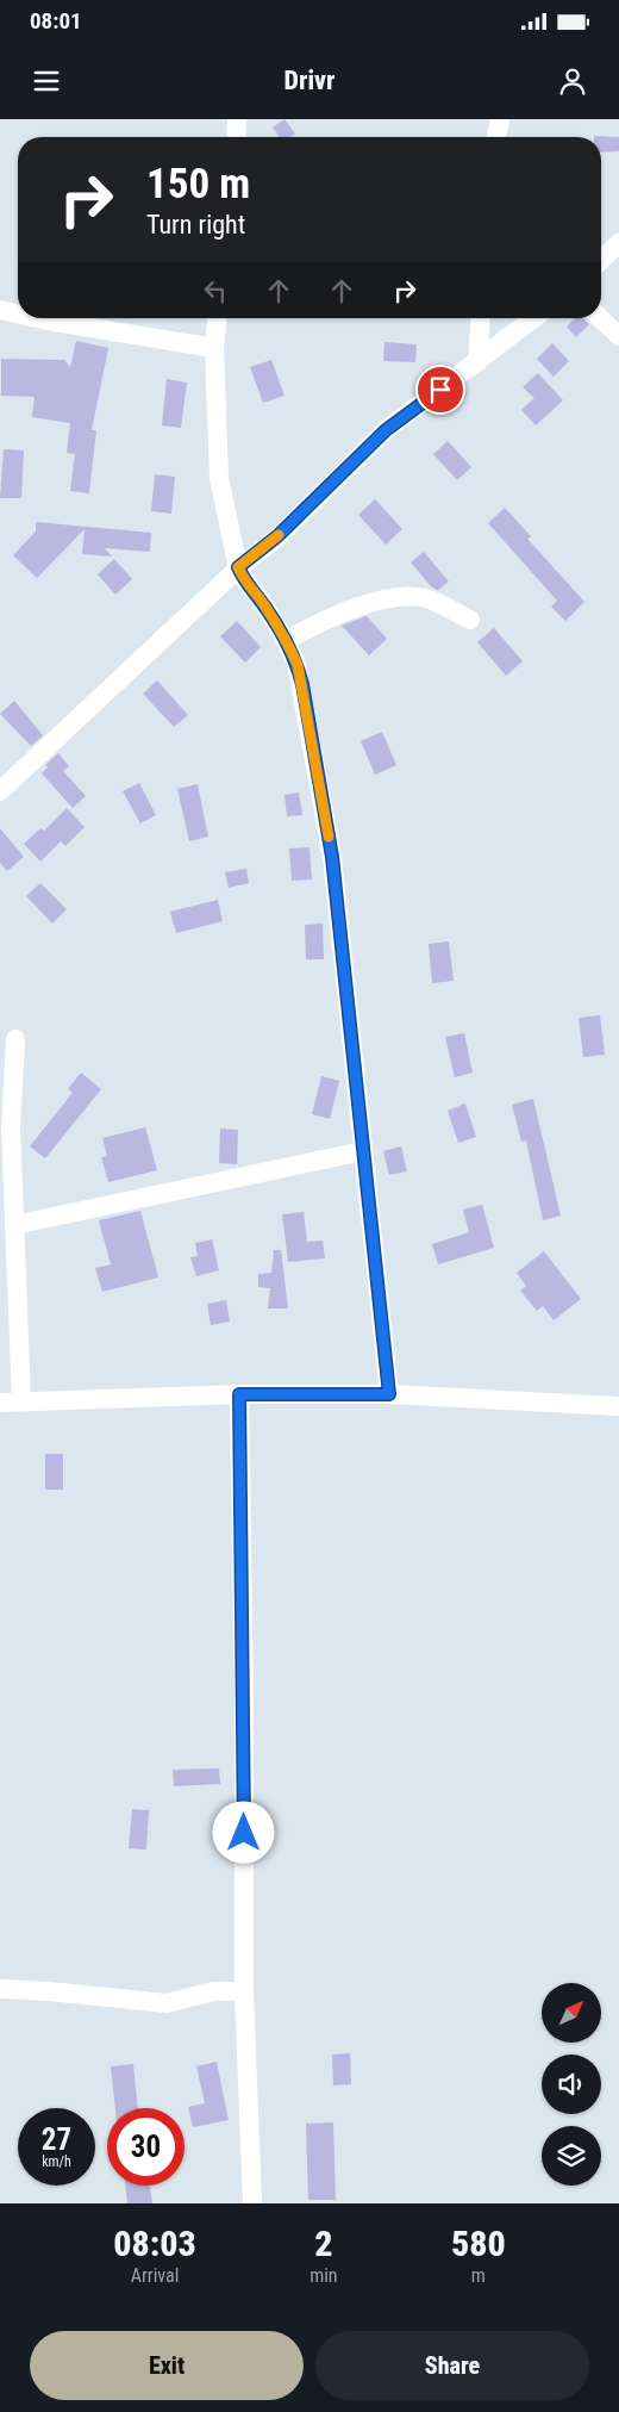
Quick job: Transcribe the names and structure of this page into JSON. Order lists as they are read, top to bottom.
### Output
{
  "north": "top right",
  "page": {
    "status": "08:01",
    "header": "Drivr",
    "turn": ["150 m", "Turn right"],
    "speed": "27 km/h",
    "limit": "30",
    "eta": [
      "08:03",
      "Arrival",
      "2",
      "min",
      "580",
      "m"
    ],
    "buttons": ["Exit", "Share"]
  }
}
